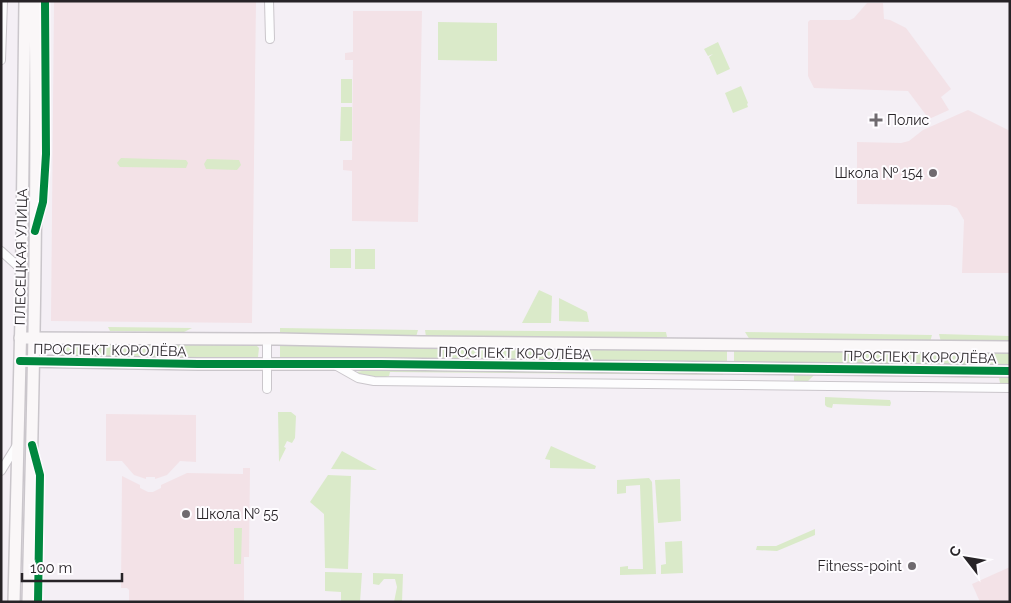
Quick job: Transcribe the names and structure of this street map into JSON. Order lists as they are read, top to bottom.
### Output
{
  "streets": {
    "street": ["ПЛЕСЕЦКАЯ УЛИЦА", "ПРОСПЕКТ КОРОЛЁВА"]
  },
  "crossings": [
    ["ПЛЕСЕЦКАЯ УЛИЦА", "ПРОСПЕКТ КОРОЛЁВА"]
  ],
  "places": {
    "health": ["Полис"],
    "other": ["Школа № 154", "Школа № 55", "Fitness-point"]
  },
  "scale_bar": "100 m",
  "north": "top left"
}
